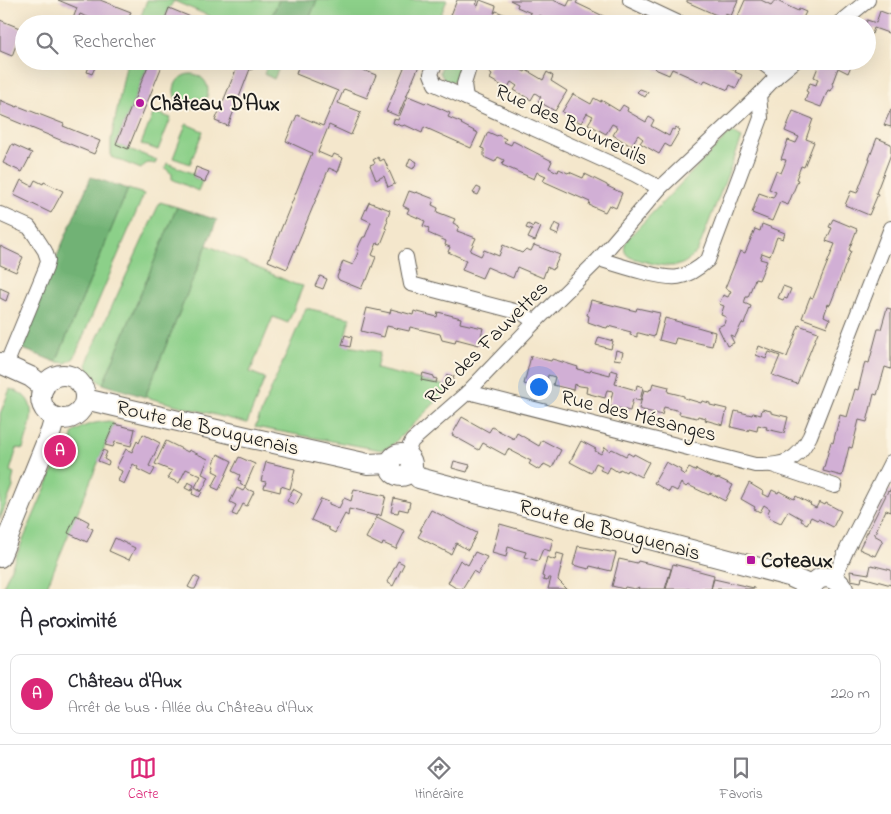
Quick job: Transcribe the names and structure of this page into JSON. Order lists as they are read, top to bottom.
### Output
{
  "streets": {
    "street": [
      "Rue des Bouvreuils",
      "Rue des Fauvettes",
      "Rue des Mésanges",
      "Route de Bouguenais"
    ]
  },
  "crossings": [
    ["Rue des Bouvreuils", "Rue des Fauvettes"],
    ["Rue des Fauvettes", "Rue des Mésanges"],
    ["Rue des Fauvettes", "Route de Bouguenais"]
  ],
  "places": {
    "other": ["Château D'Aux"],
    "transit": ["Coteaux"]
  },
  "page": {
    "search": "Rechercher",
    "pins": "A",
    "heading": "À proximité",
    "list": [
      {
        "mark": "A",
        "name": "Château d'Aux",
        "note": "Arrêt de bus · Allée du Château d'Aux",
        "value": "220 m"
      }
    ],
    "nav": ["Carte", "Itinéraire", "Favoris"]
  }
}
